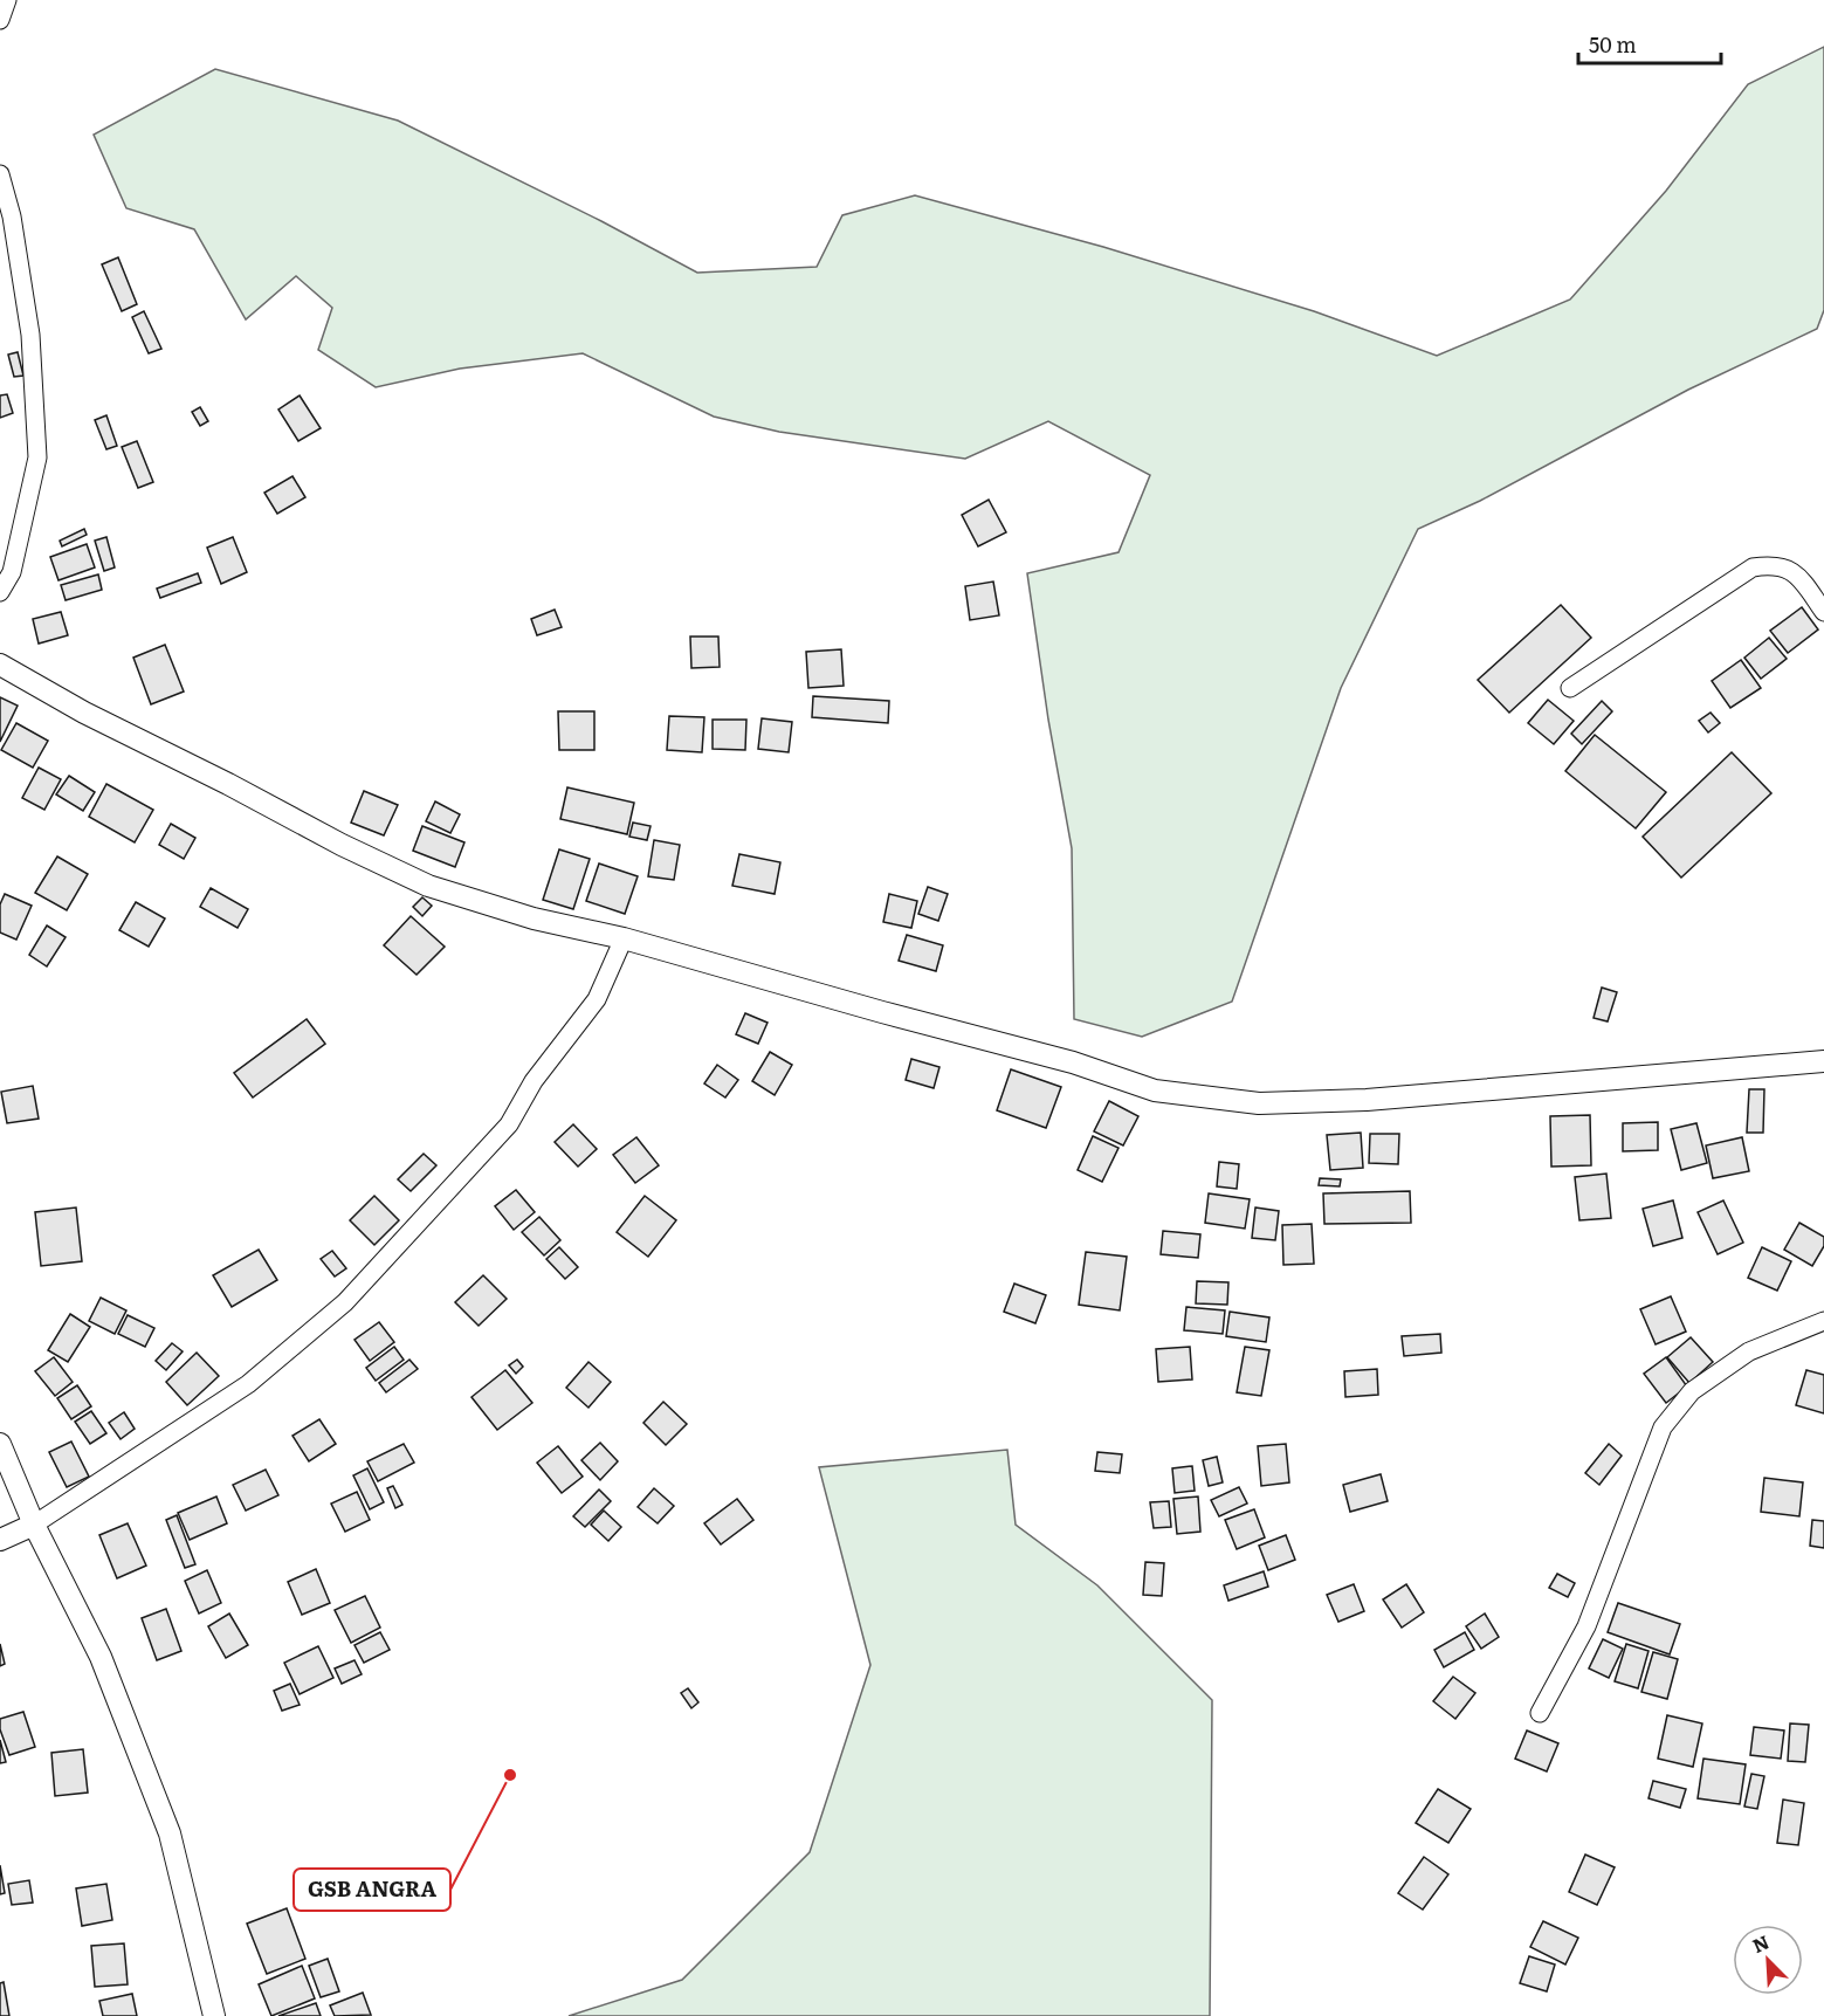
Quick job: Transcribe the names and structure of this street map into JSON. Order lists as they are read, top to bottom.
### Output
{
  "places": ["GSB ANGRA"],
  "scale_bar": "50 m",
  "north": "top left"
}
